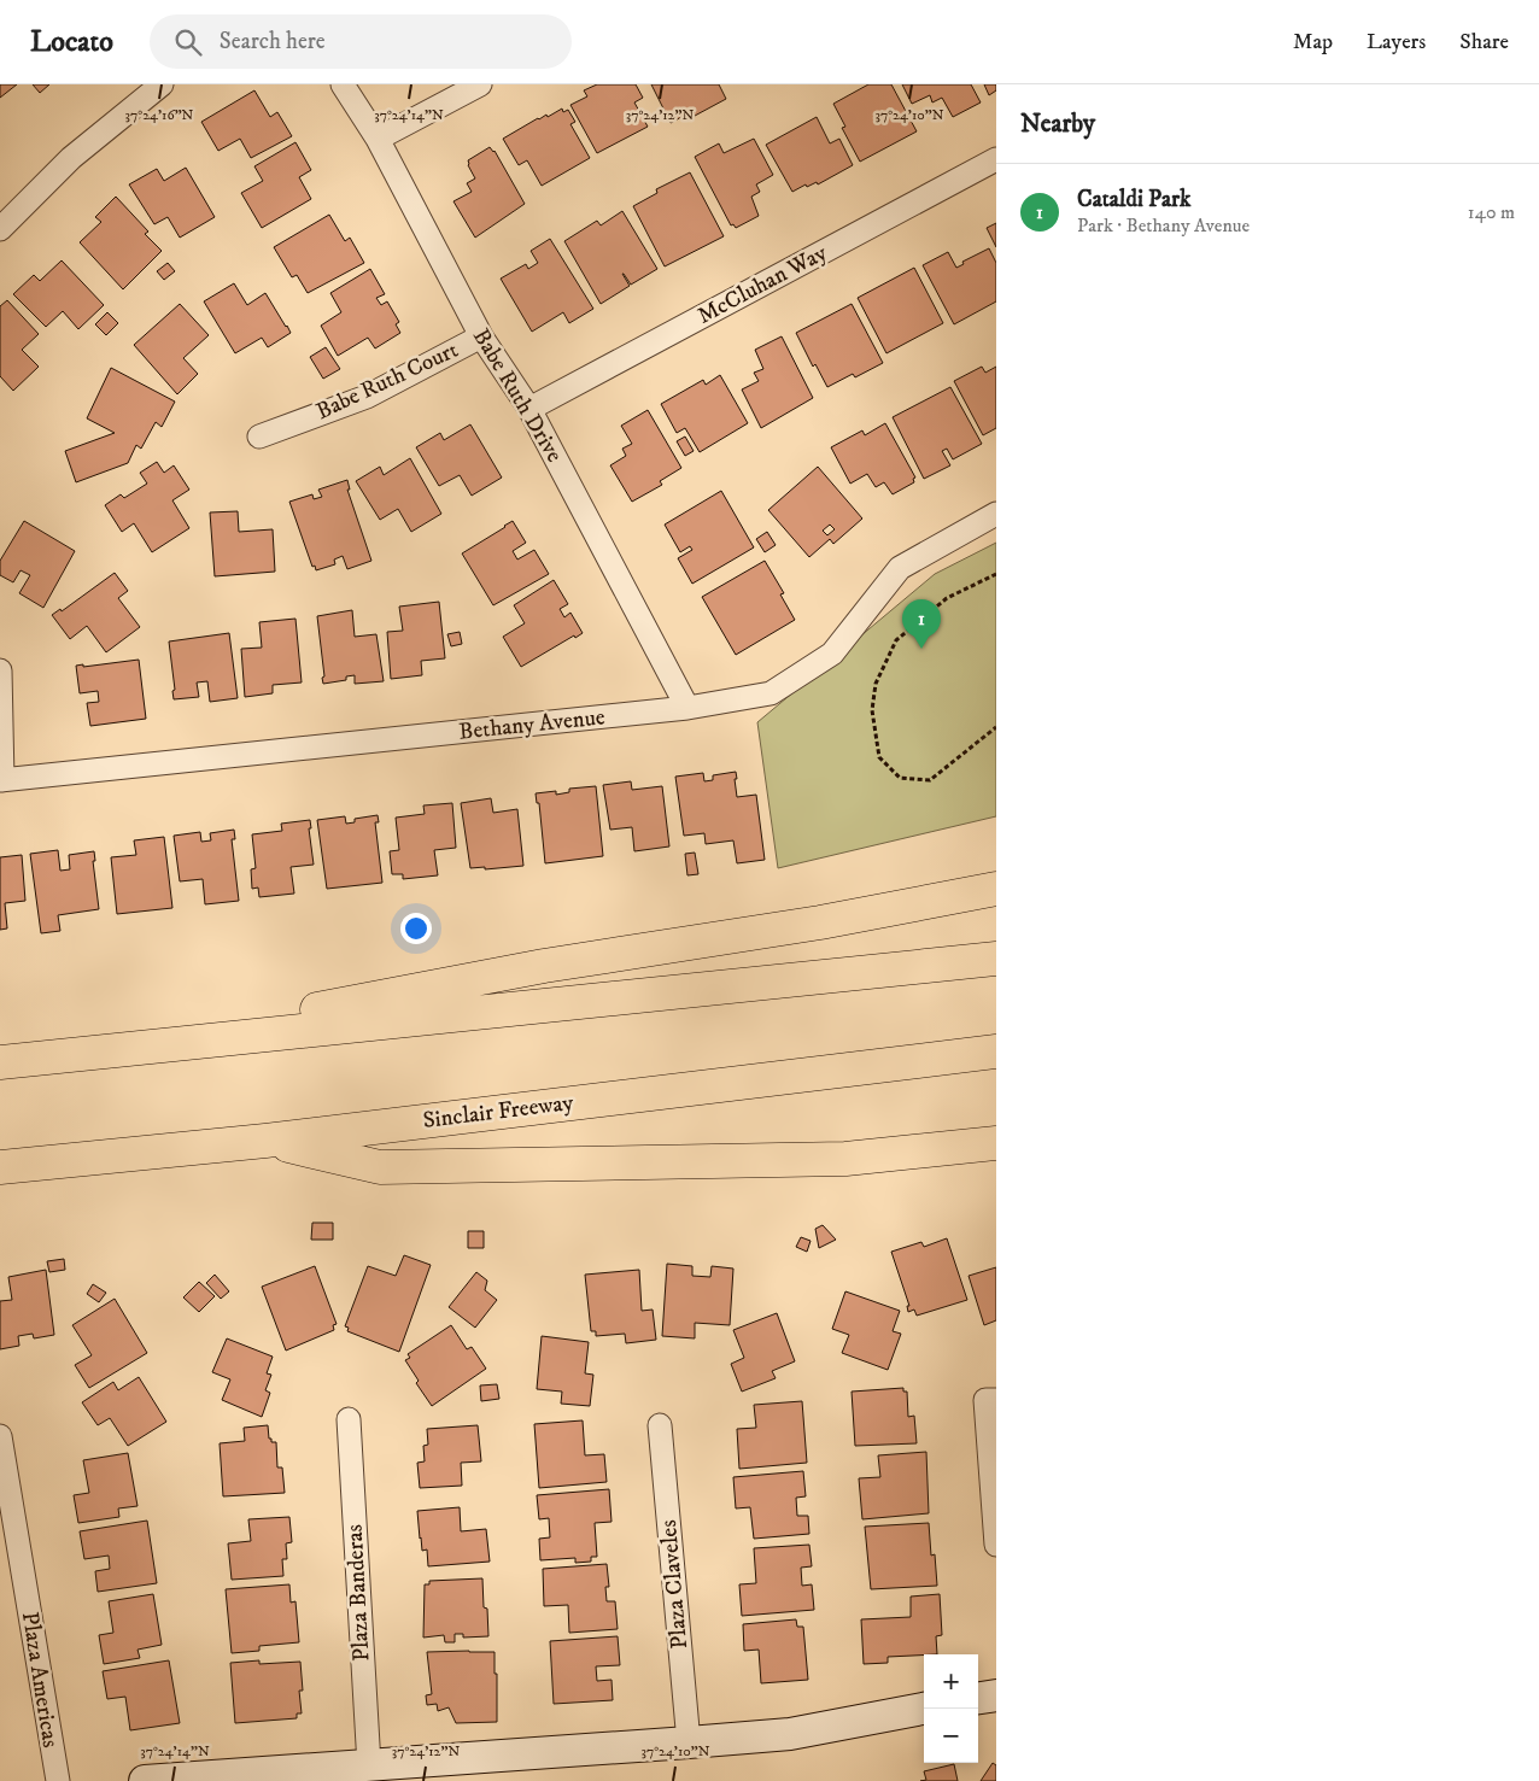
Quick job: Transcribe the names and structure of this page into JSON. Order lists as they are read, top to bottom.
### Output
{
  "streets": {
    "highway": ["Sinclair Freeway"],
    "street": [
      "McCluhan Way",
      "Babe Ruth Court",
      "Babe Ruth Drive",
      "Bethany Avenue",
      "Plaza Claveles",
      "Plaza Banderas",
      "Plaza Americas"
    ]
  },
  "crossings": [
    ["McCluhan Way", "Babe Ruth Drive"],
    ["Babe Ruth Court", "Babe Ruth Drive"],
    ["Babe Ruth Drive", "Bethany Avenue"]
  ],
  "page": {
    "header": "Locato",
    "search": "Search here",
    "nav": ["Map", "Layers", "Share"],
    "heading": "Nearby",
    "list": [
      {
        "mark": "1",
        "name": "Cataldi Park",
        "note": "Park · Bethany Avenue",
        "value": "140 m"
      }
    ],
    "pins": "1",
    "map_buttons": ["+", "−"]
  },
  "coordinates": [
    "37°24'16\"N",
    "37°24'14\"N",
    "37°24'12\"N",
    "37°24'10\"N"
  ]
}
